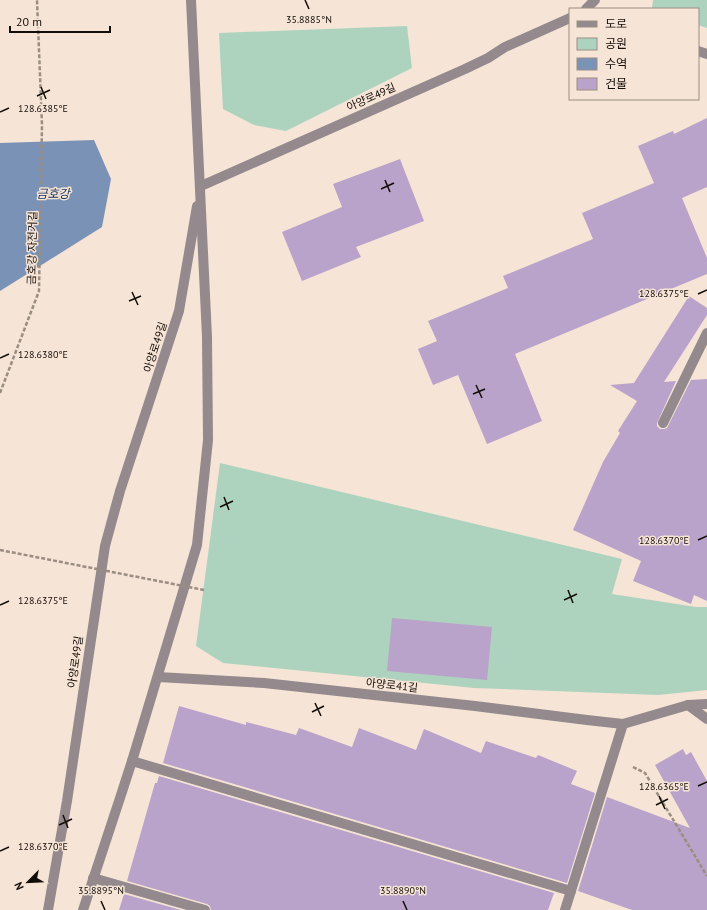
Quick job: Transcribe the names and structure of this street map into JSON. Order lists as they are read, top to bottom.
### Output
{
  "streets": {
    "street": ["아양로49길", "아양로41길"],
    "path": ["금호강 자전거길"]
  },
  "water": ["금호강"],
  "legend": [
    "도로",
    "공원",
    "수역",
    "건물"
  ],
  "scale_bar": "20 m",
  "north": "bottom left",
  "coordinates": [
    "35.8885°N",
    "128.6385°E",
    "128.6375°E",
    "128.6380°E",
    "128.6370°E",
    "128.6365°E",
    "35.8895°N",
    "35.8890°N"
  ]
}
